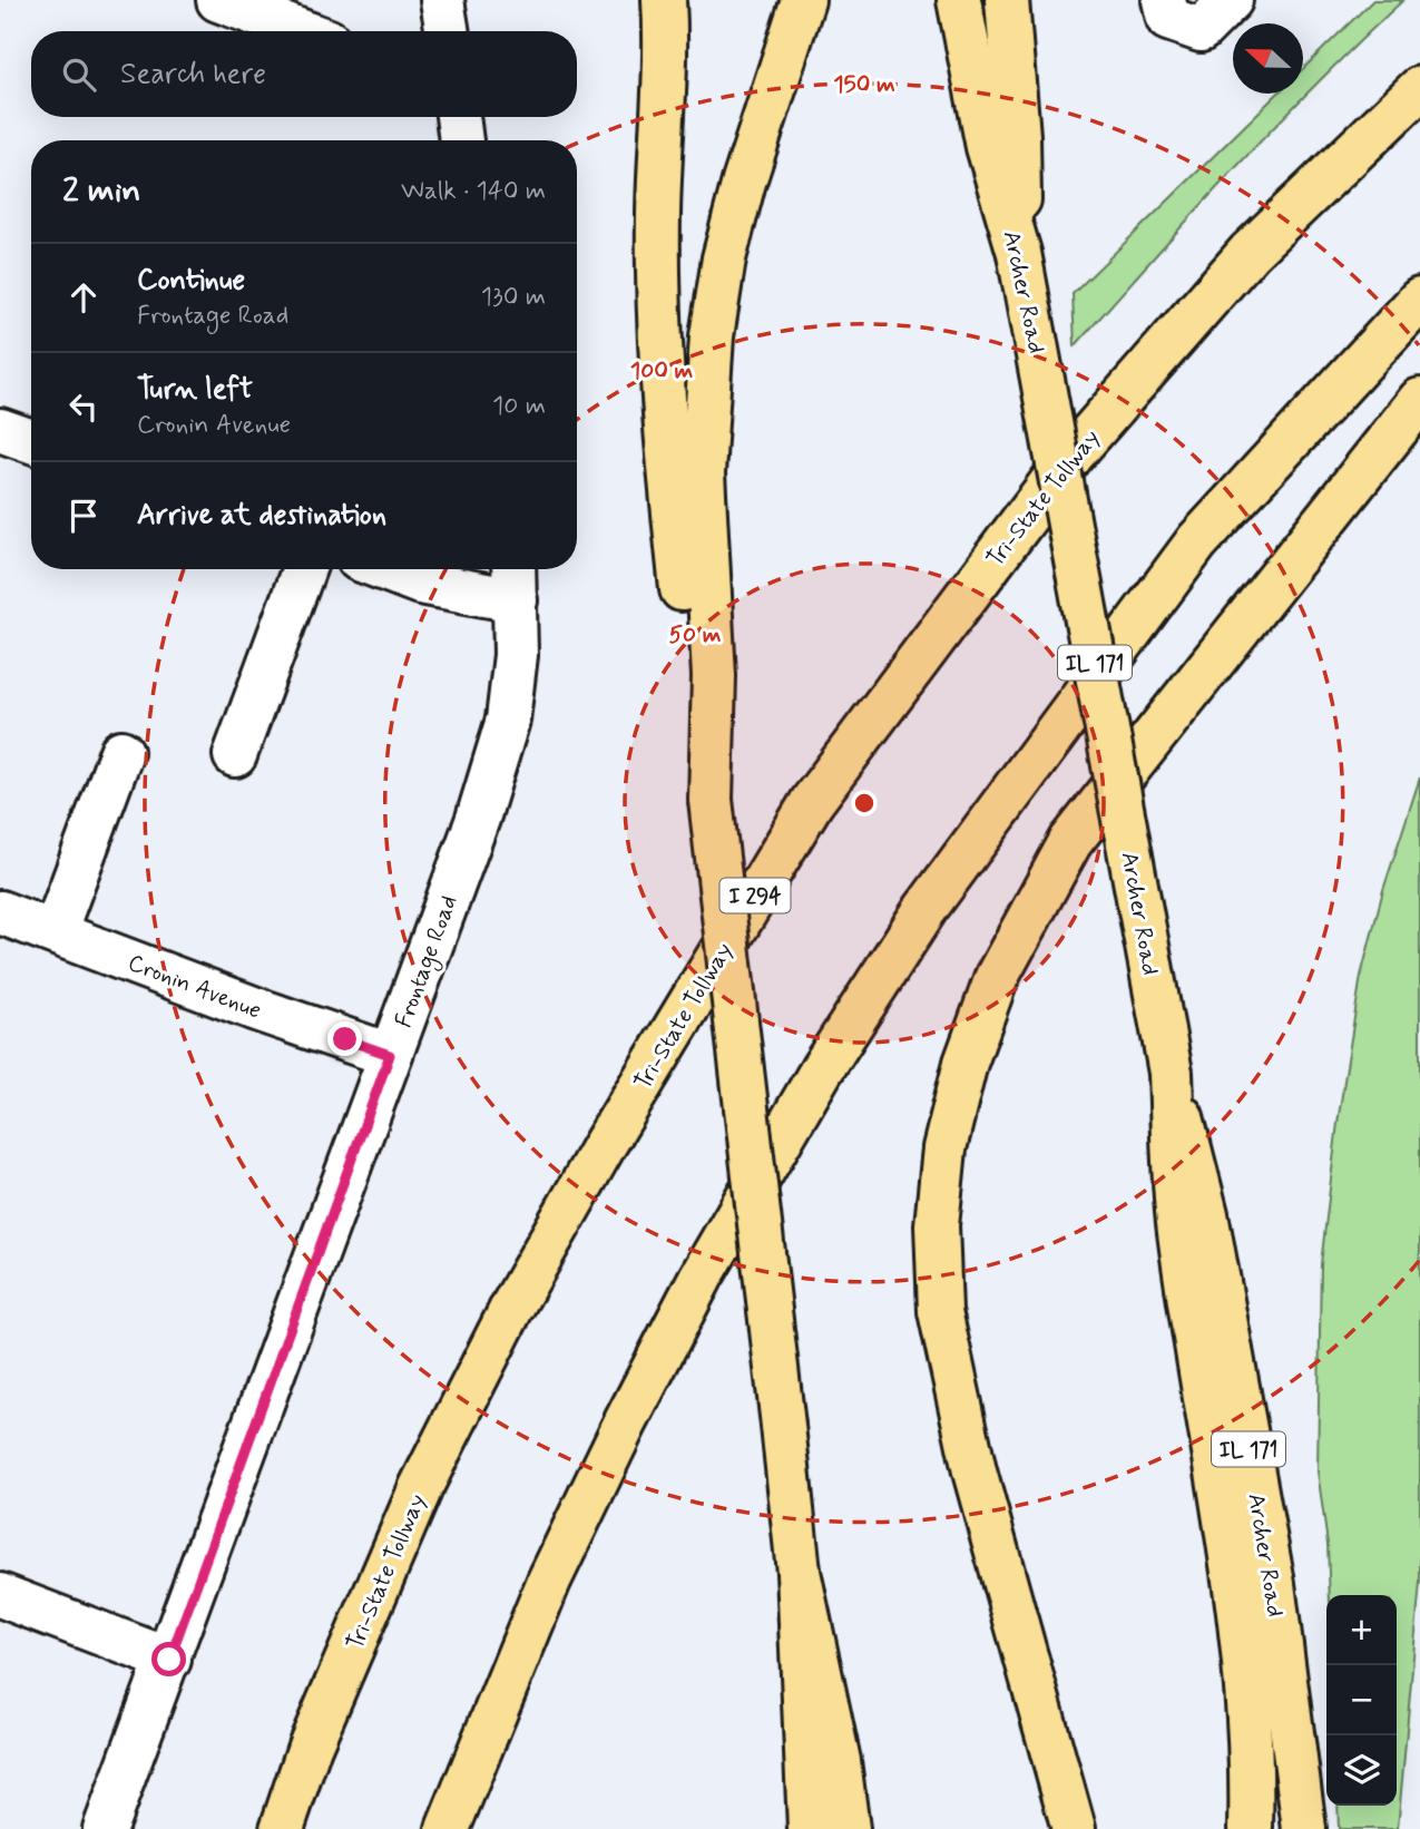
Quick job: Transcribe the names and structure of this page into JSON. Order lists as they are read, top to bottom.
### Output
{
  "streets": {
    "main road": [
      "Archer Road",
      "Tri-State Tollway",
      "IL 171",
      "I 294"
    ],
    "street": ["Frontage Road", "Cronin Avenue"]
  },
  "crossings": [
    ["Frontage Road", "Cronin Avenue"]
  ],
  "north": "left",
  "page": {
    "search": "Search here",
    "heading": ["2 min", "Walk · 140 m"],
    "list": [
      ["Continue", "Frontage Road", "130 m"],
      ["Turn left", "Cronin Avenue", "10 m"],
      "Arrive at destination"
    ],
    "map_buttons": ["+", "−"]
  },
  "rings": ["150 m", "100 m", "50 m"]
}
